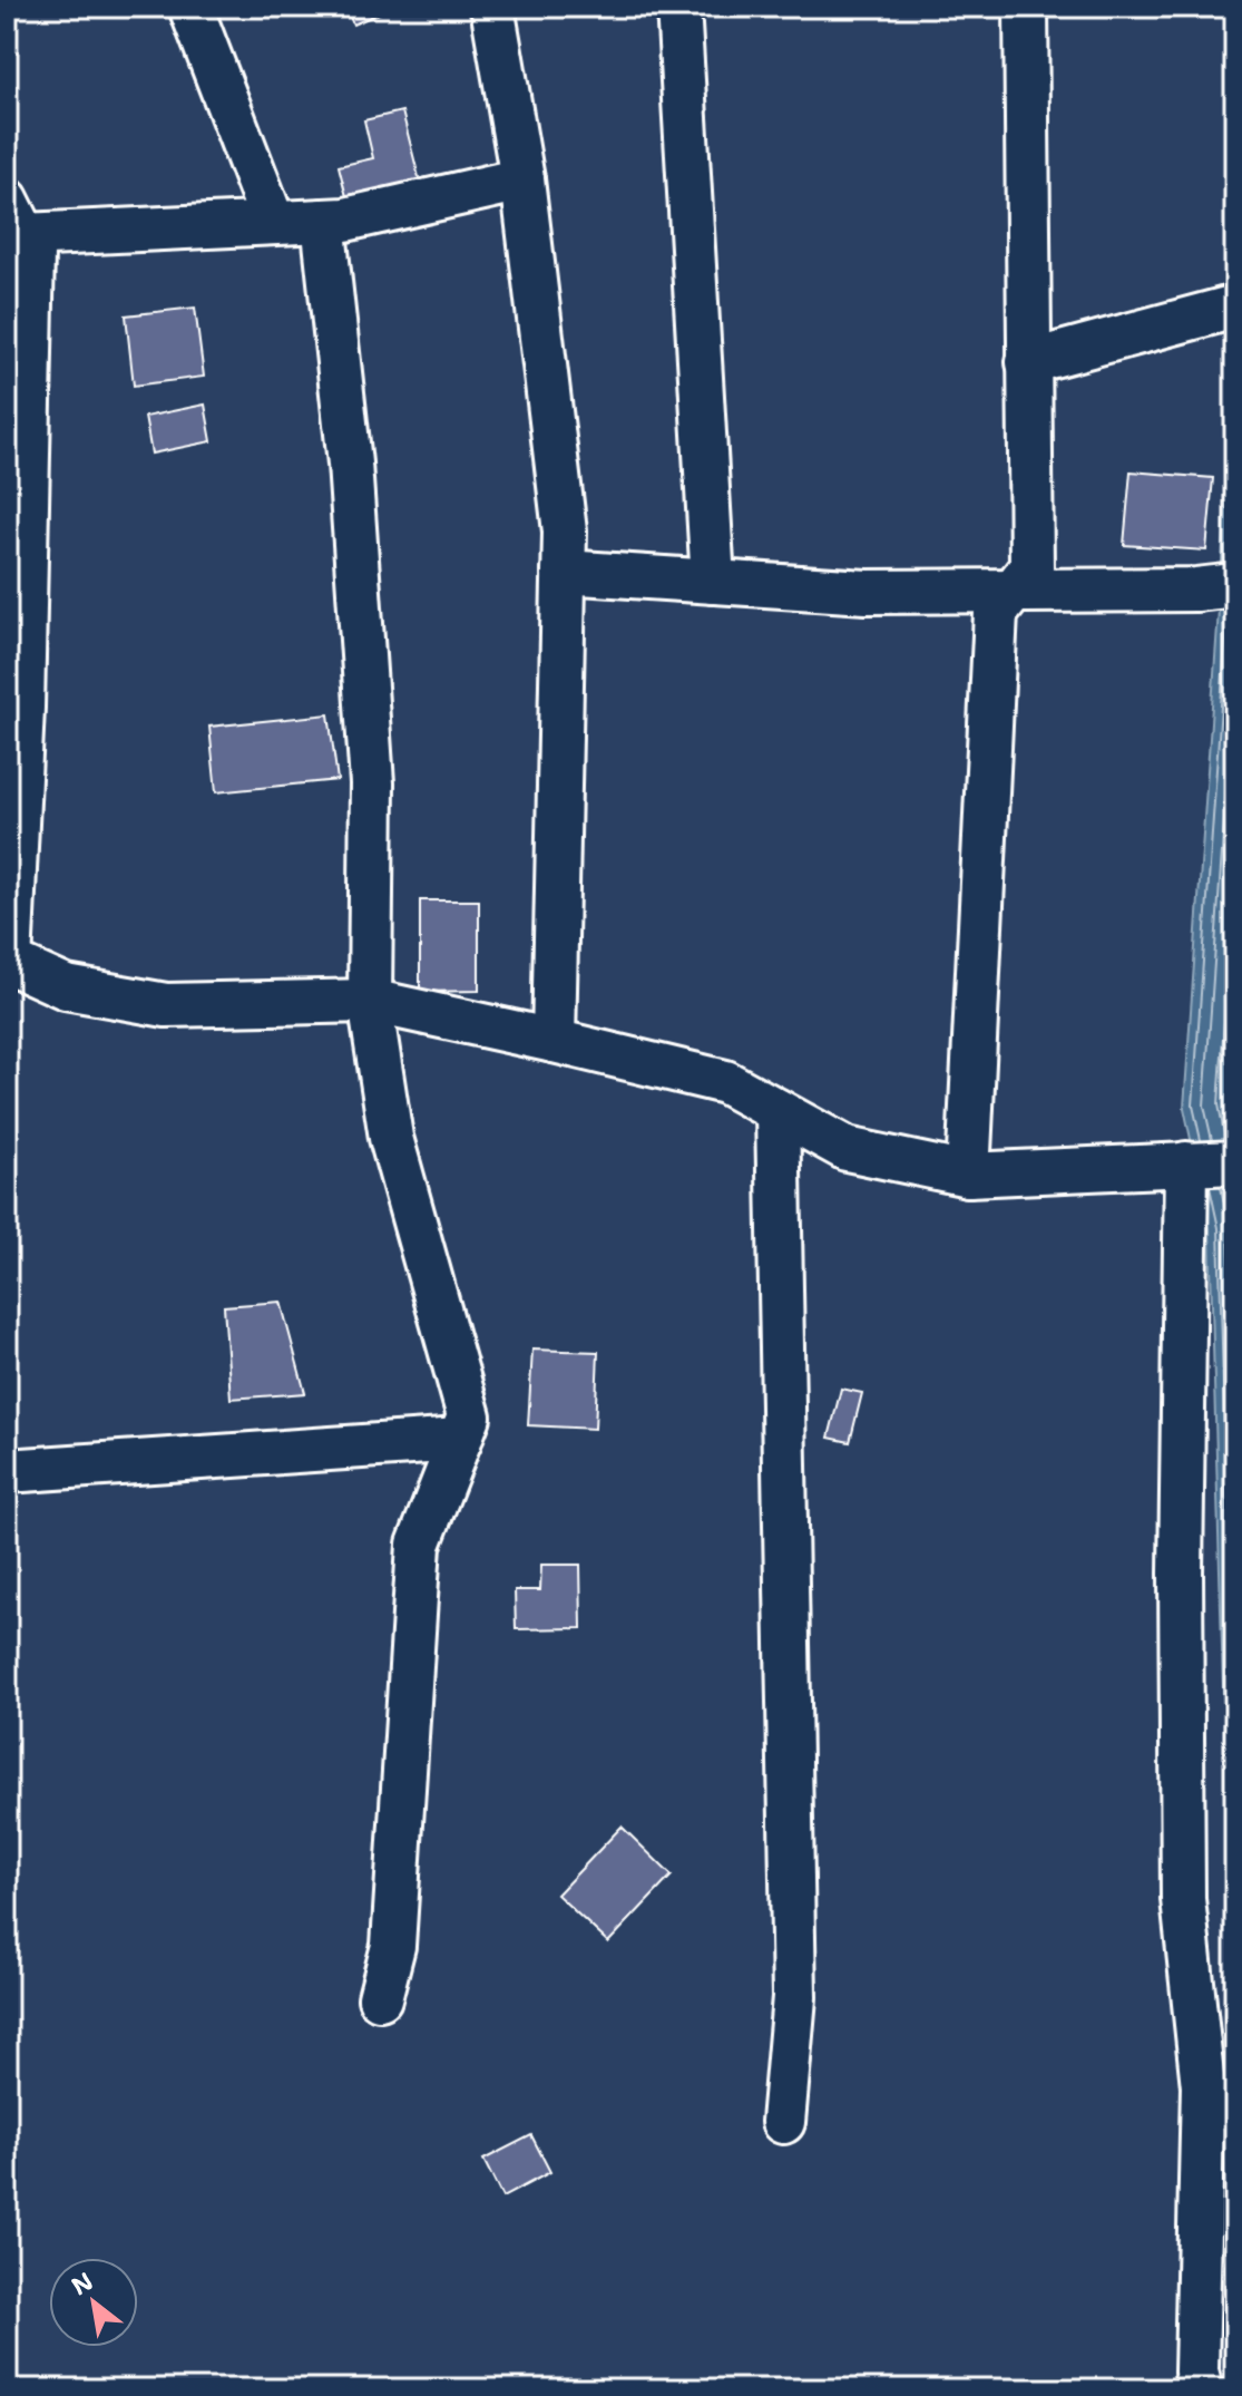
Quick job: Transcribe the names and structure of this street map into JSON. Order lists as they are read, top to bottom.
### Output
{
  "north": "top left"
}
